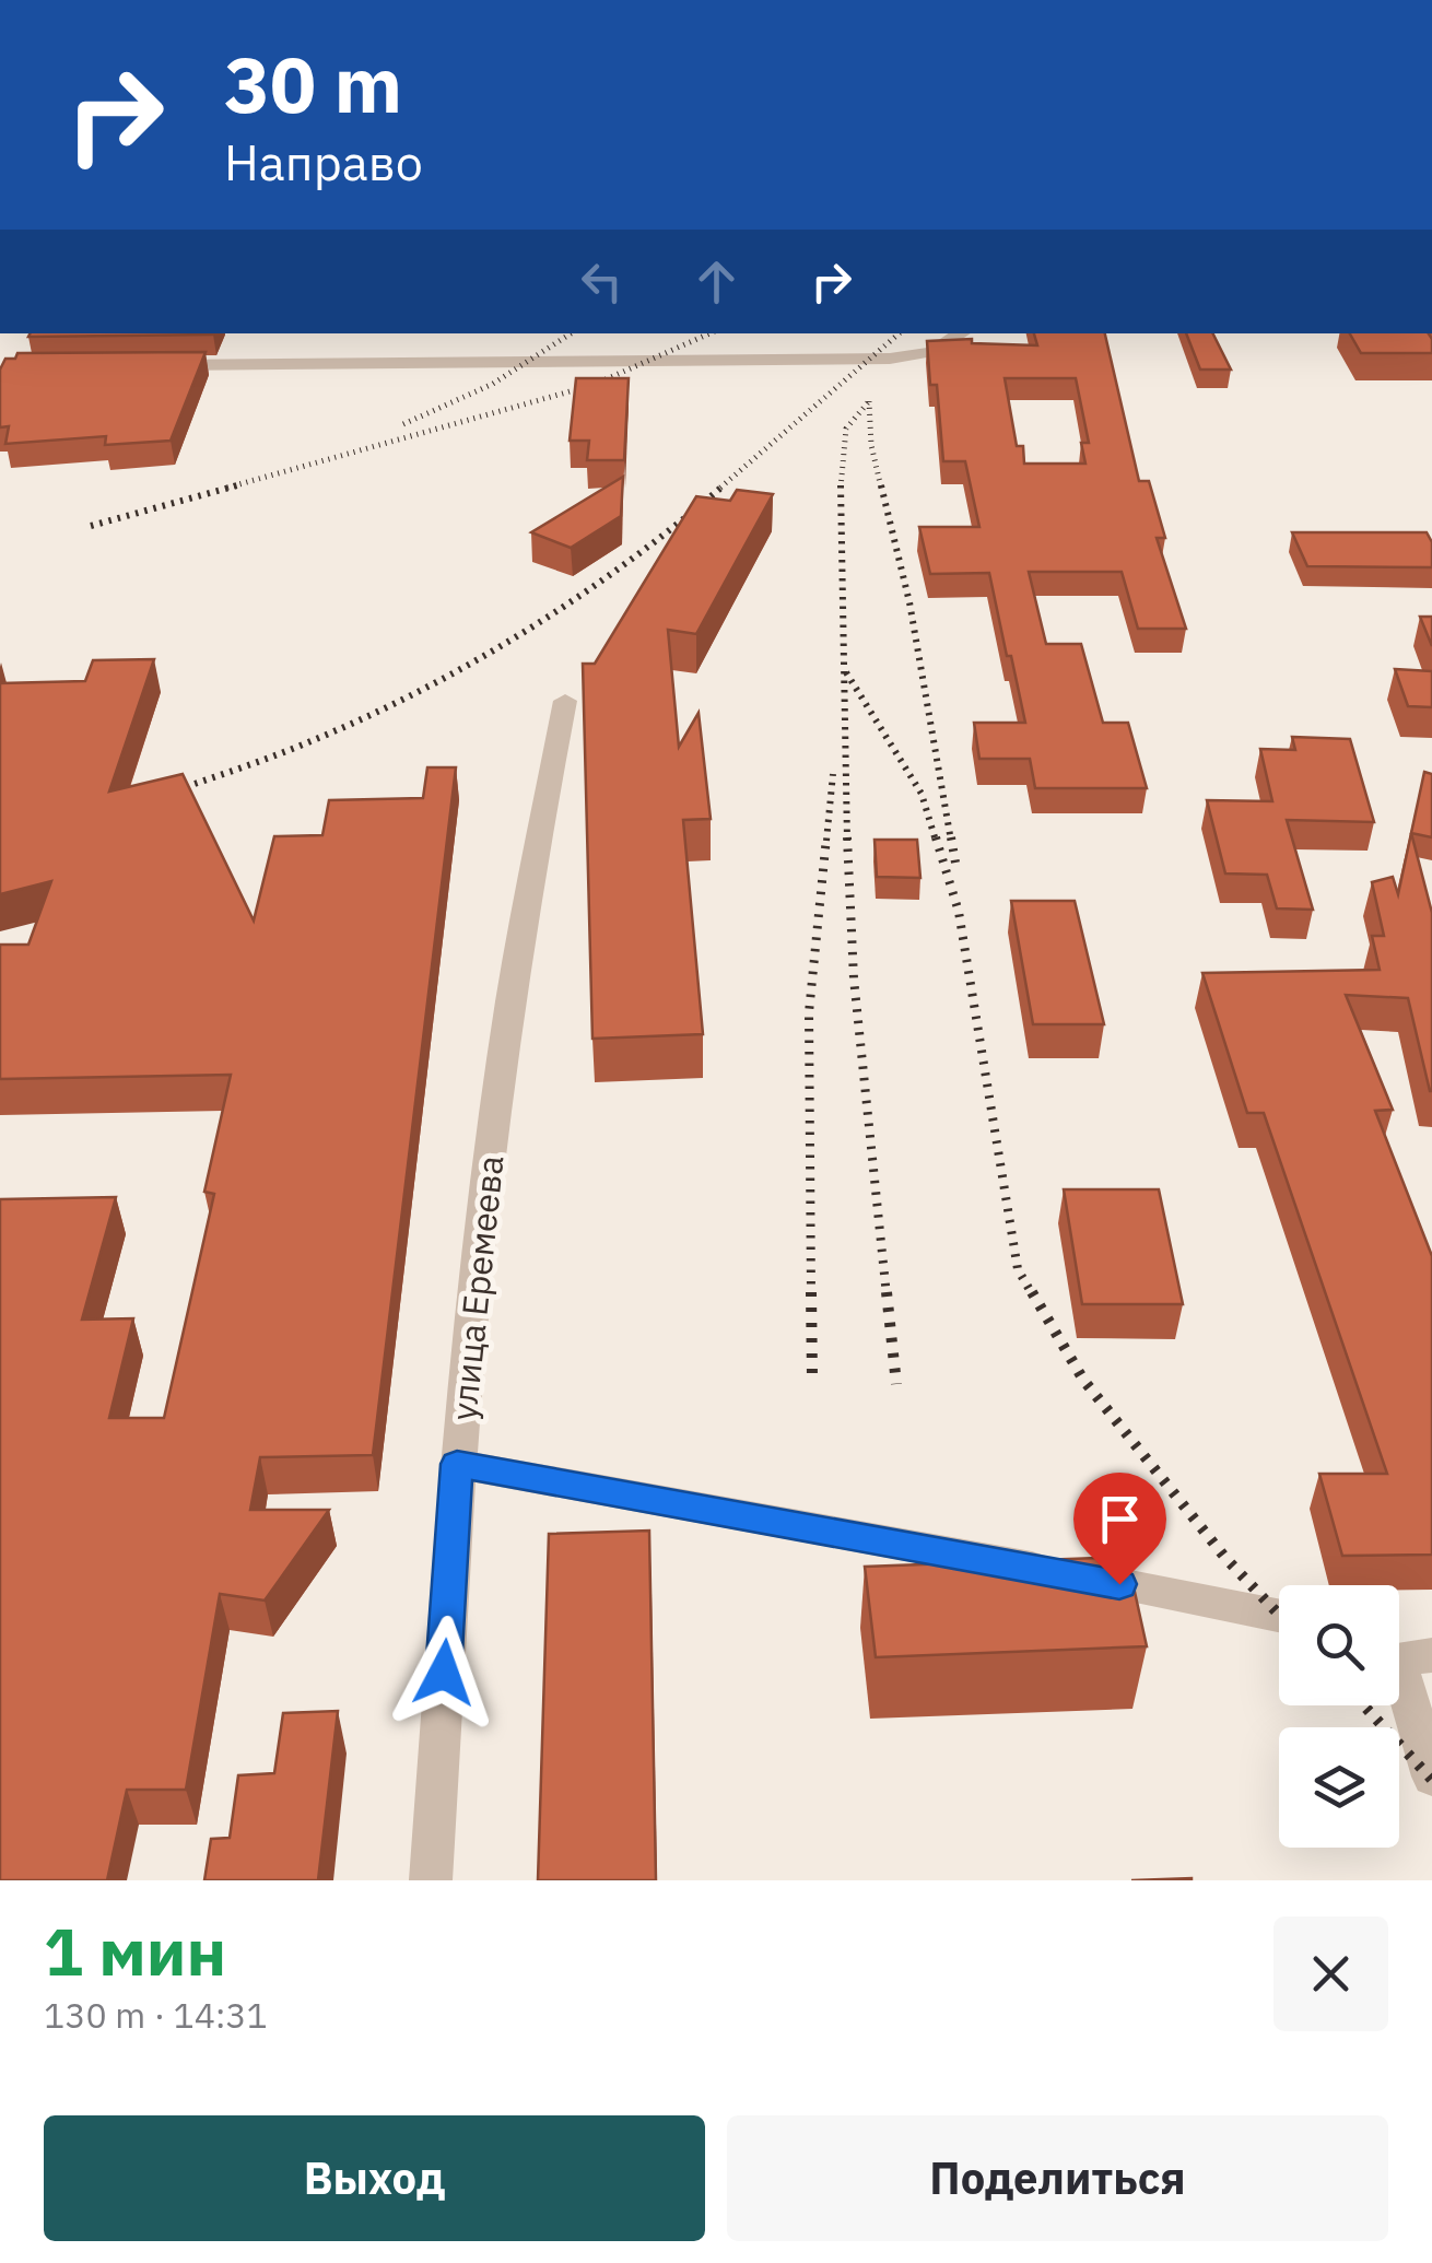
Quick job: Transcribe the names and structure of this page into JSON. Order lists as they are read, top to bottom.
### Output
{
  "streets": {
    "street": ["улица Еремеева"]
  },
  "page": {
    "turn": ["30 m", "Направо"],
    "heading": ["1 мин", "130 m · 14:31"],
    "buttons": ["Выход", "Поделиться"]
  }
}
